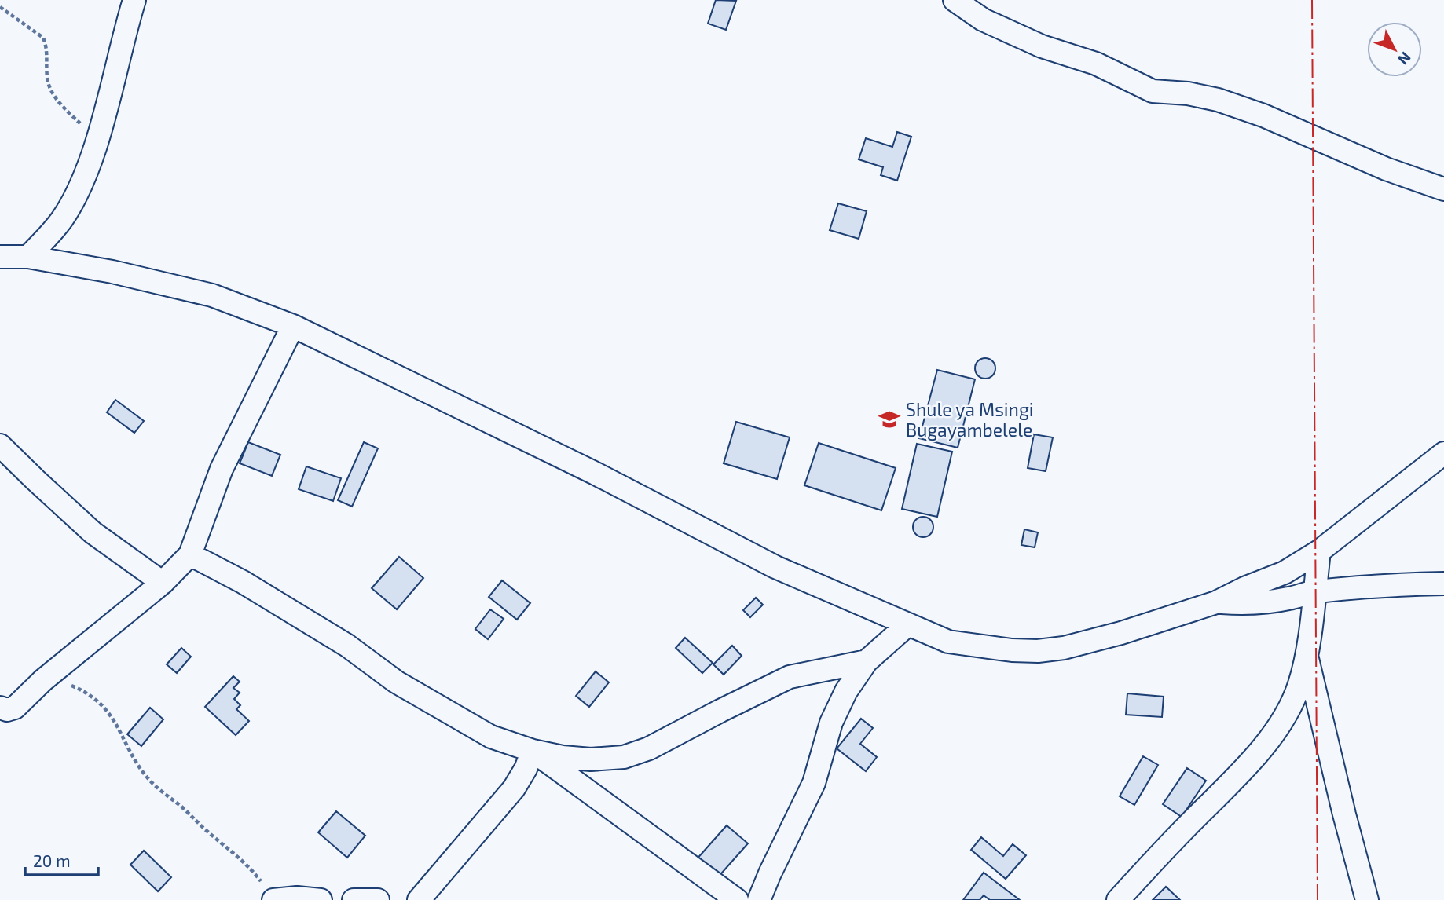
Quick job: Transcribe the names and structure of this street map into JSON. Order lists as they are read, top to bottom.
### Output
{
  "places": {
    "school or university": ["Shule ya Msingi Bugayambelele"]
  },
  "scale_bar": "20 m",
  "north": "bottom right"
}
